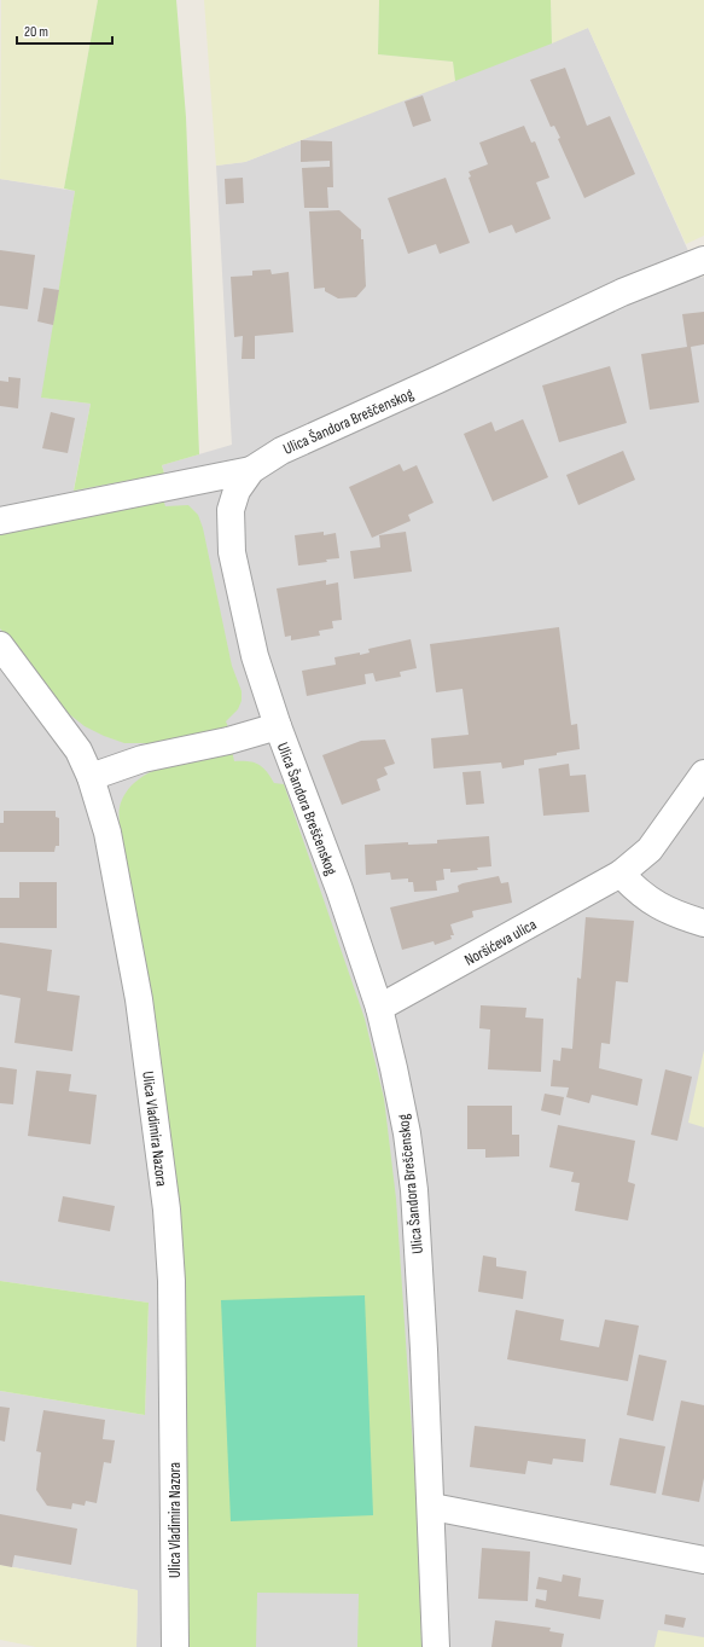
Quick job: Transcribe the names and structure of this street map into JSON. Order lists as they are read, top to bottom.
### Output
{
  "streets": {
    "street": ["Ulica Šandora Breščenskog", "Noršićeva ulica", "Ulica Vladimira Nazora"]
  },
  "crossings": [
    ["Ulica Šandora Breščenskog", "Noršićeva ulica"]
  ],
  "scale_bar": "20 m"
}
